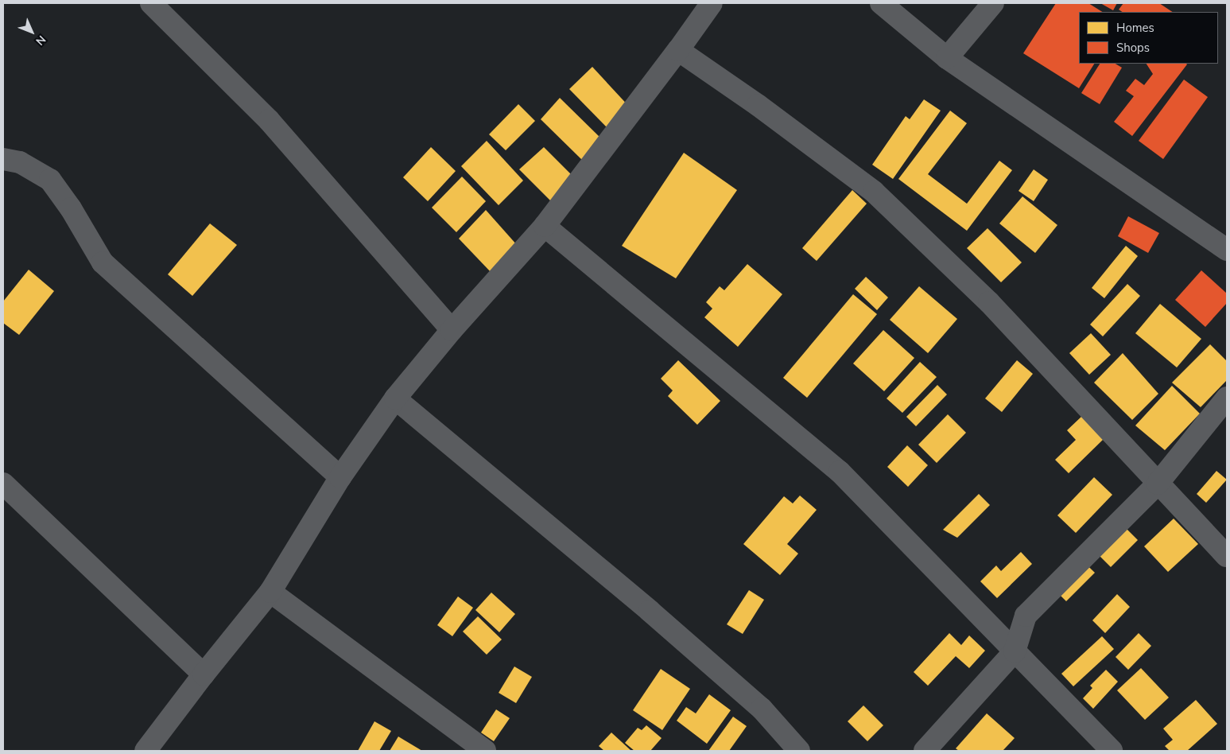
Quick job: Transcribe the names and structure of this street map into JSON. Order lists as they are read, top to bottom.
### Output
{
  "legend": ["Homes", "Shops"],
  "north": "bottom right"
}
